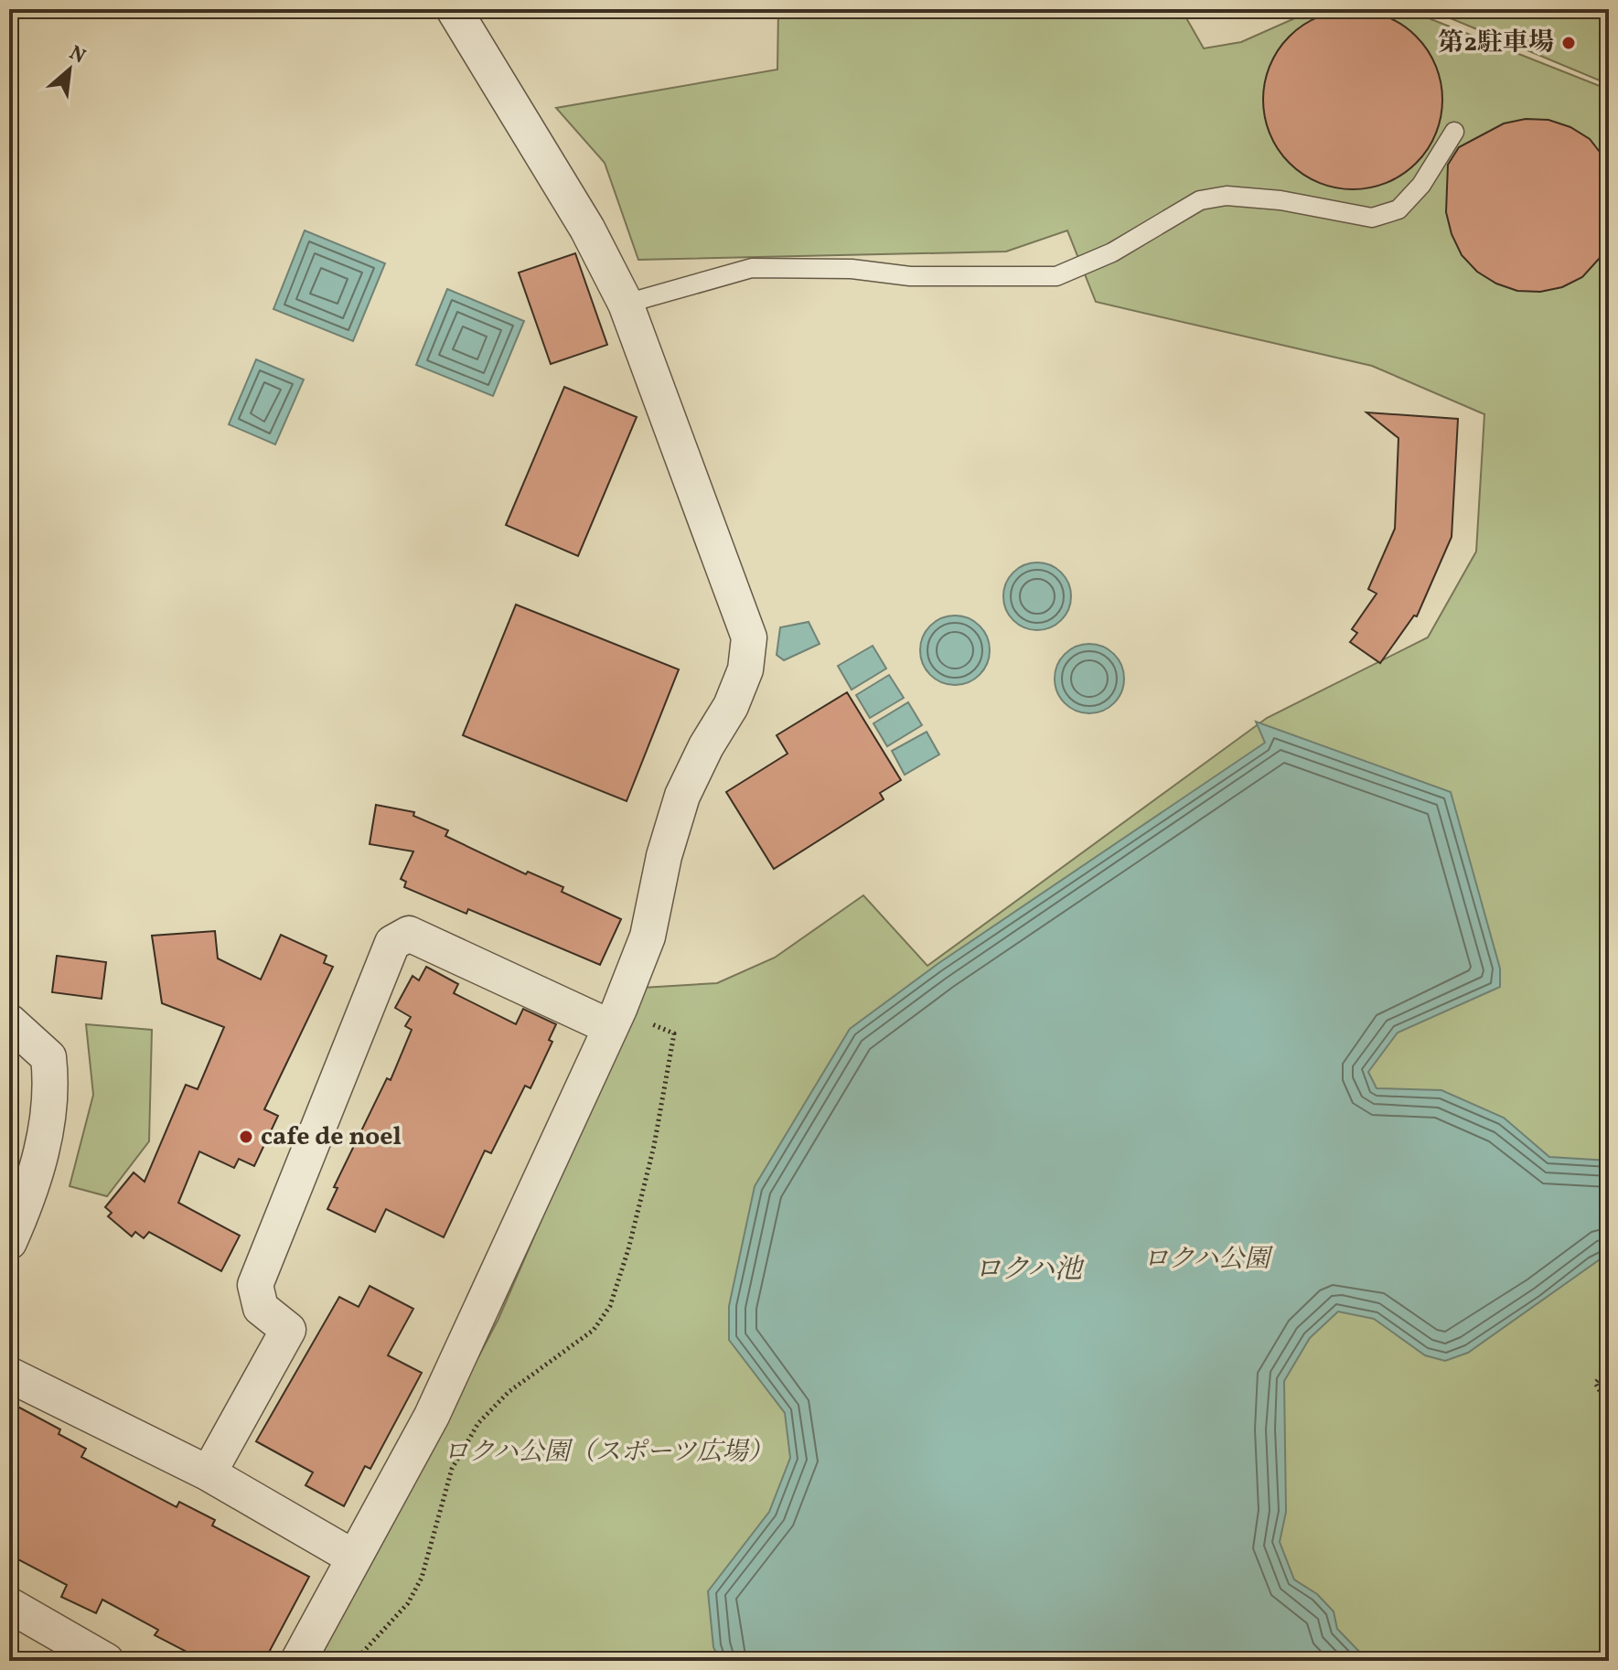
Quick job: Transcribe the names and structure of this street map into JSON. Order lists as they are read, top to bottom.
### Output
{
  "water": ["ロクハ池"],
  "parks": ["ロクハ公園", "ロクハ公園（スポーツ広場）"],
  "places": ["第2駐車場", "cafe de noel"],
  "north": "top right"
}
